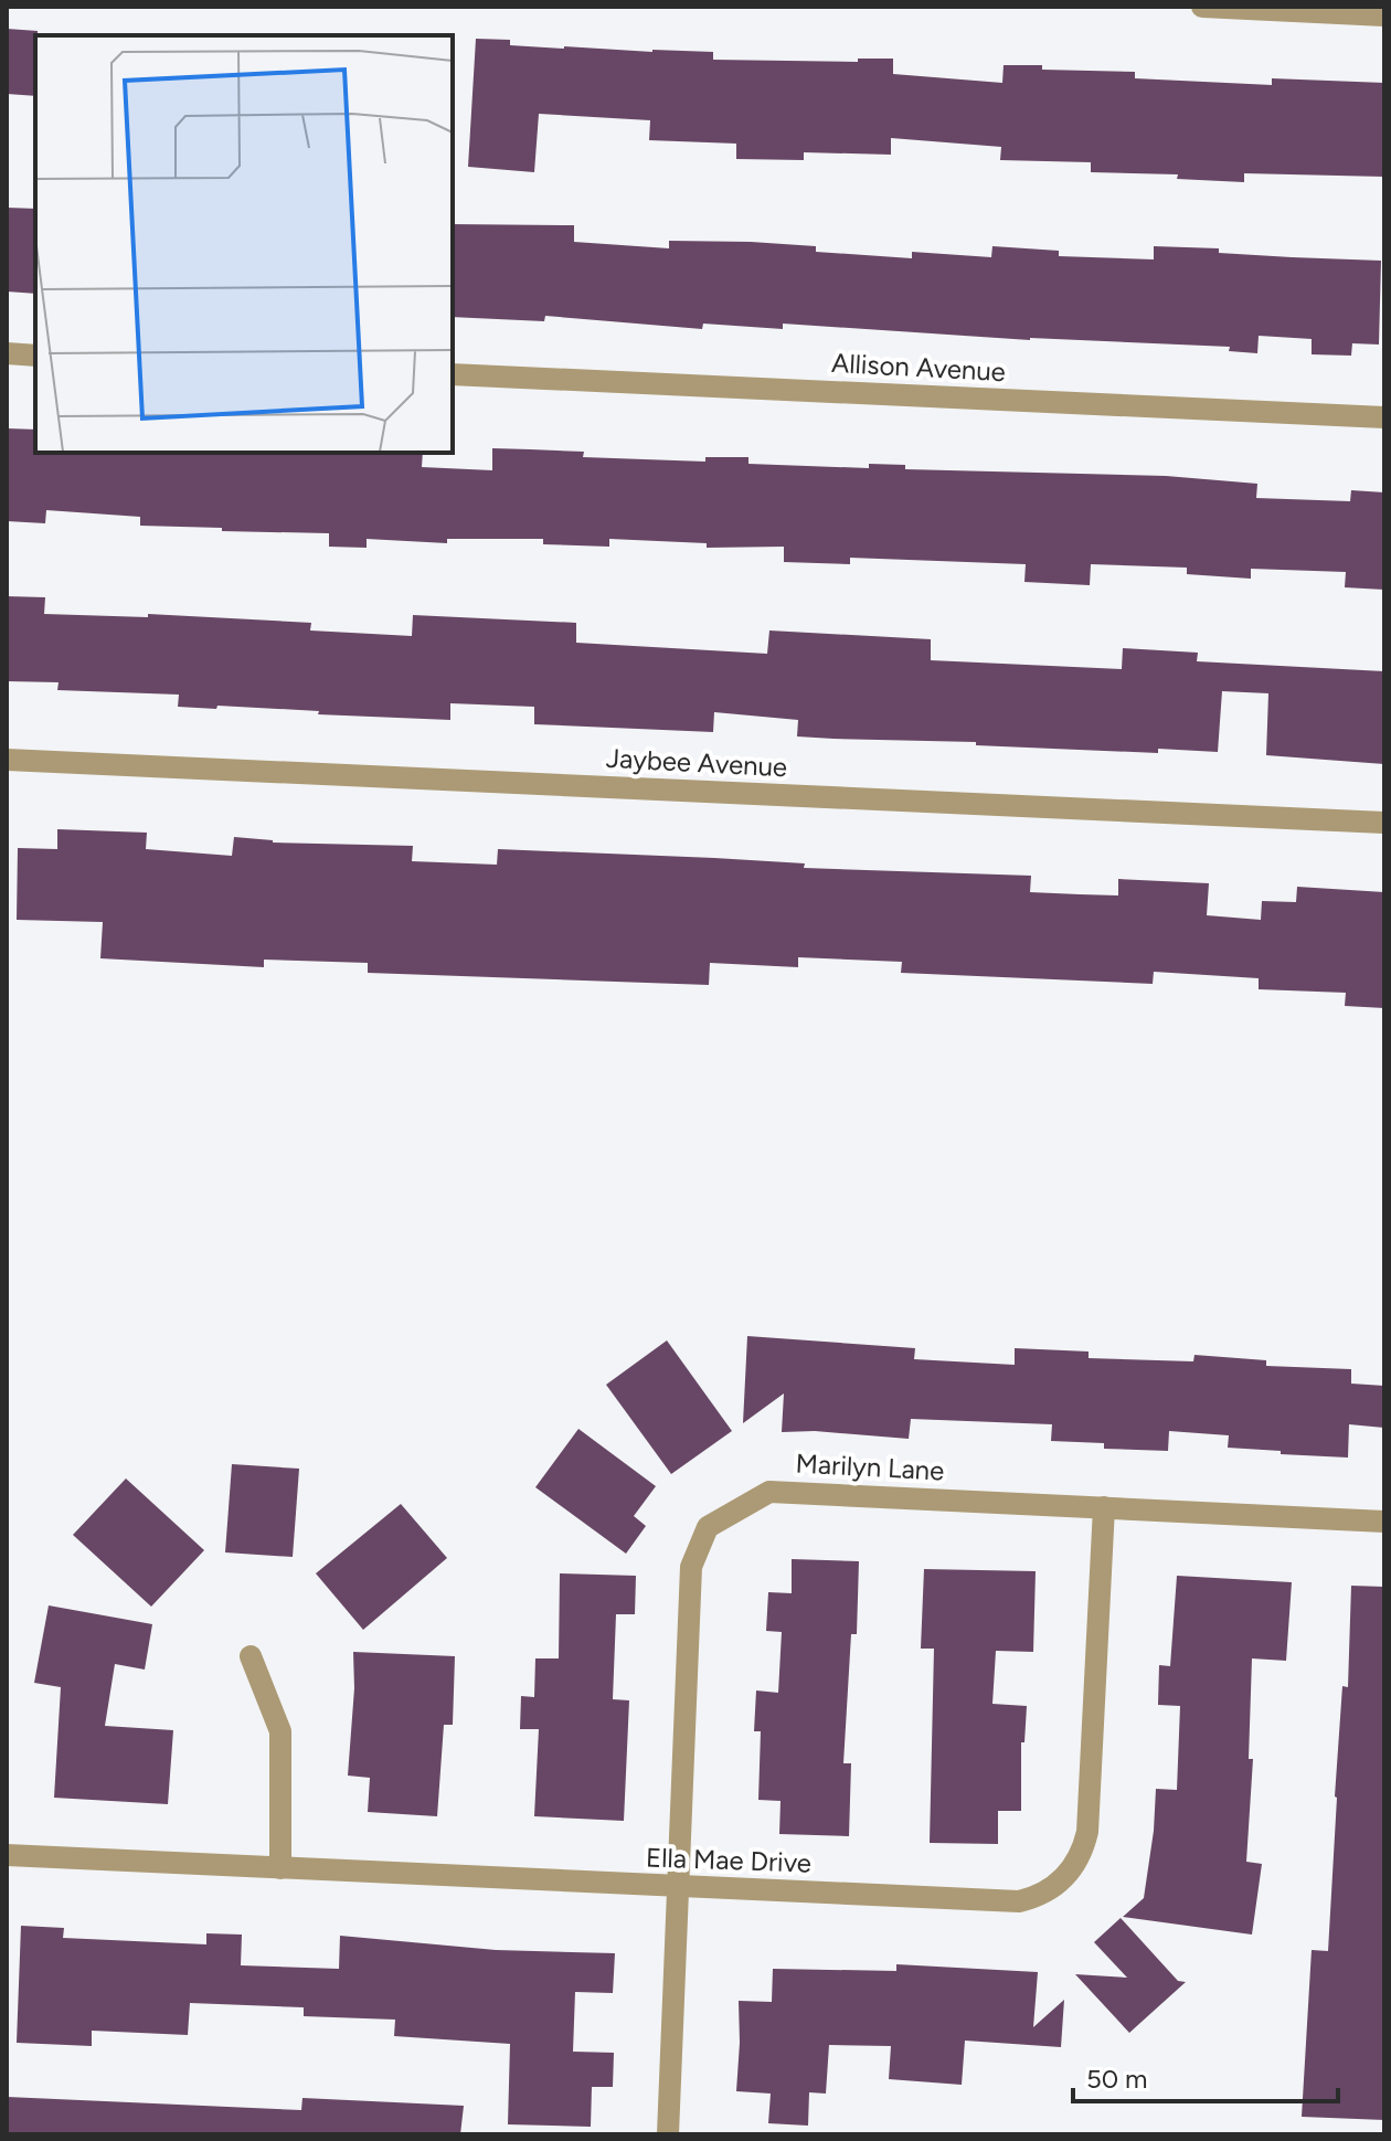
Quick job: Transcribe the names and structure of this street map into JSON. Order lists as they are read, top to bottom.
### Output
{
  "streets": {
    "street": [
      "Allison Avenue",
      "Jaybee Avenue",
      "Marilyn Lane",
      "Ella Mae Drive"
    ]
  },
  "crossings": [
    ["Marilyn Lane", "Ella Mae Drive"]
  ],
  "scale_bar": "50 m"
}
